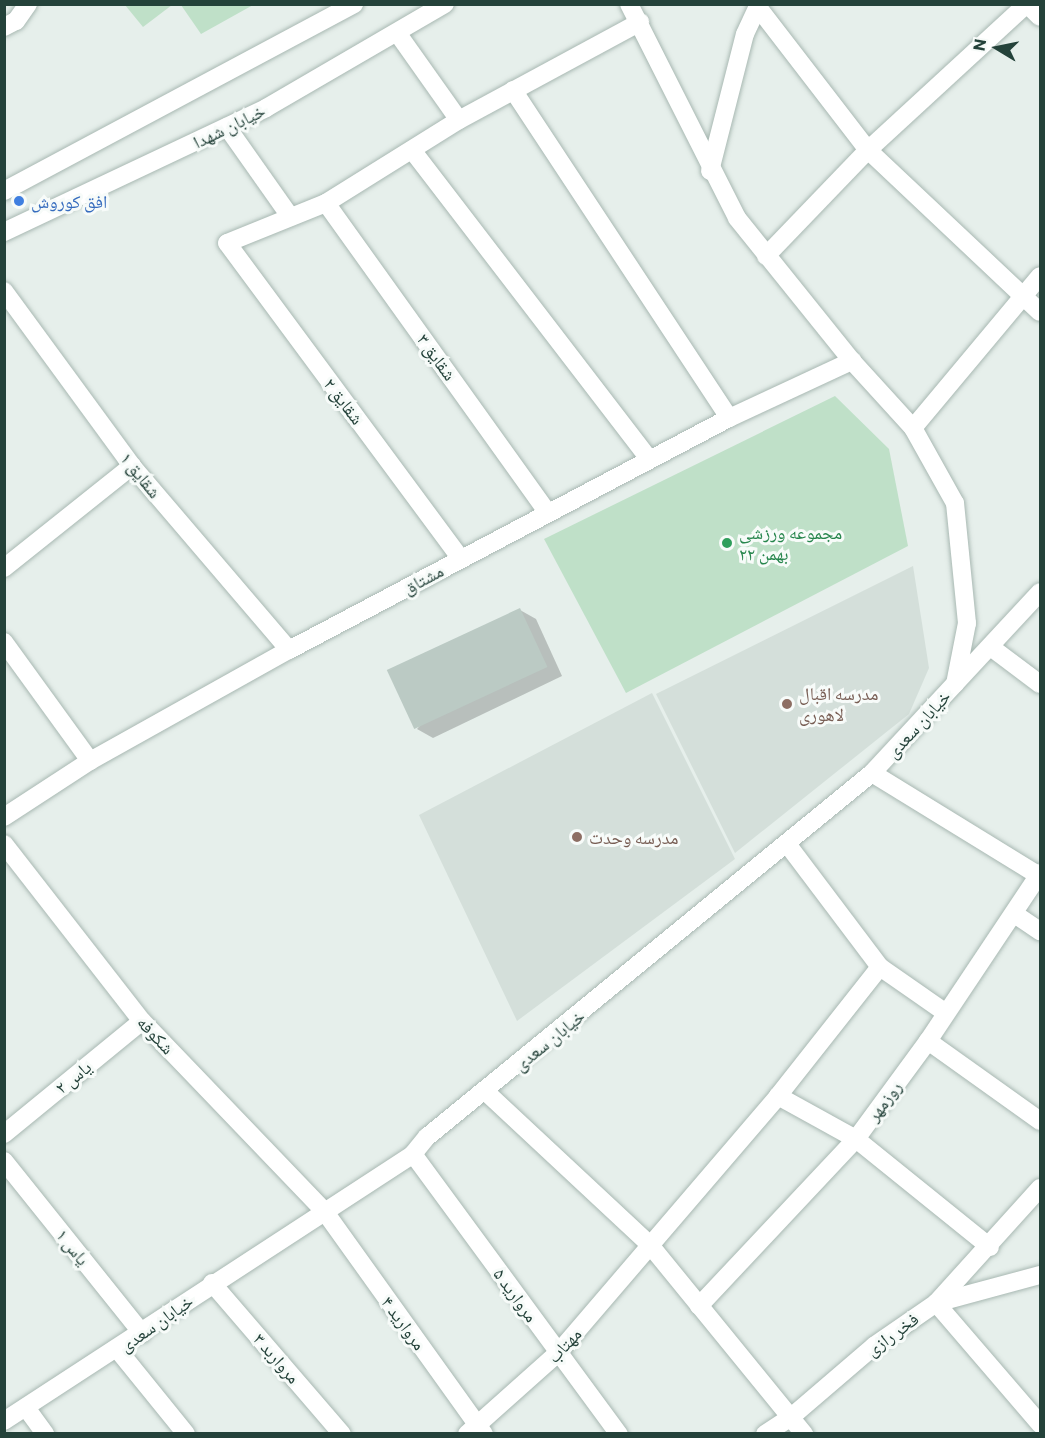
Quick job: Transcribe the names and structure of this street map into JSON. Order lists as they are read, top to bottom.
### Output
{
  "streets": {
    "street": [
      "خیابان شهدا",
      "شقایق ۳",
      "شقایق ۲",
      "شقایق ۱",
      "مشتاق",
      "خیابان سعدی",
      "شکوفه",
      "یاس ۲",
      "روزمهر",
      "یاس ۱",
      "مروارید ۵",
      "مروارید ۴",
      "فخر رازی",
      "مهتاب",
      "مرواربد ۳"
    ]
  },
  "crossings": [
    ["شقایق ۳", "مشتاق"],
    ["شقایق ۲", "مشتاق"],
    ["شقایق ۱", "مشتاق"],
    ["خیابان سعدی", "شکوفه"],
    ["خیابان سعدی", "یاس ۱"],
    ["خیابان سعدی", "مروارید ۵"],
    ["خیابان سعدی", "مروارید ۴"],
    ["خیابان سعدی", "مرواربد ۳"],
    ["شکوفه", "یاس ۲"],
    ["شکوفه", "مروارید ۴"],
    ["مروارید ۵", "مهتاب"],
    ["مروارید ۴", "مهتاب"]
  ],
  "places": [
    "افق کوروش",
    "مجموعه ورزشی ۲۲ بهمن",
    "مدرسه اقبال لاهوری",
    "مدرسه وحدت"
  ],
  "north": "left"
}
